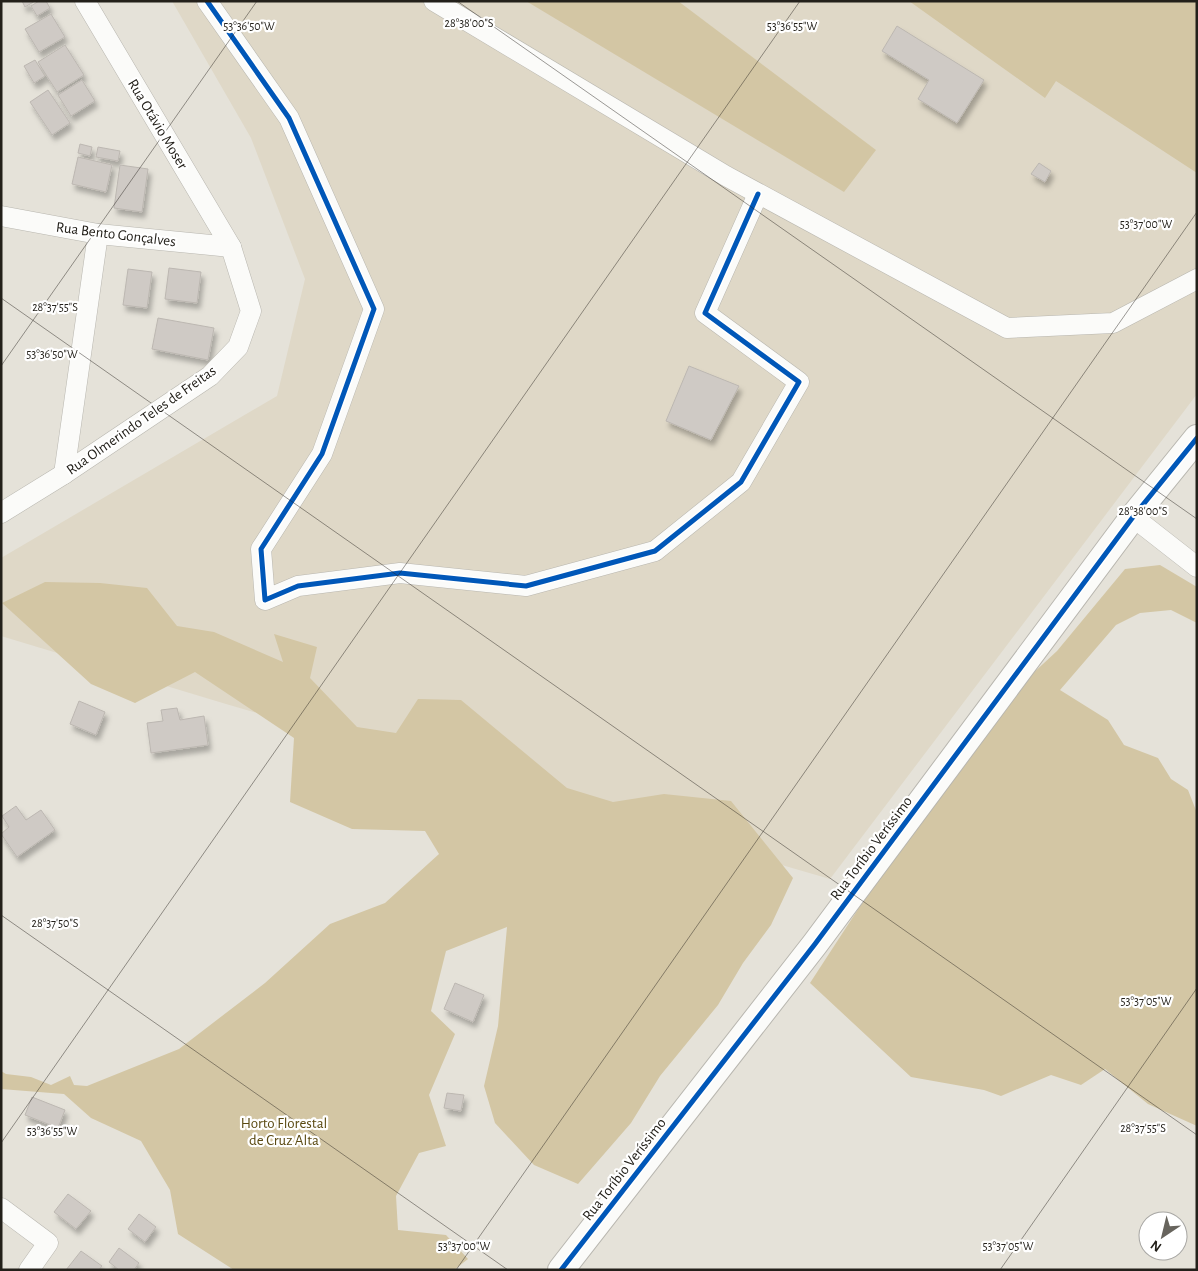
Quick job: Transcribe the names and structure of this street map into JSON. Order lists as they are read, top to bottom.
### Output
{
  "streets": {
    "street": [
      "Rua Otávio Moser",
      "Rua Bento Gonçalves",
      "Rua Olmerindo Teles de Freitas",
      "Rua Toríbio Veríssimo"
    ]
  },
  "crossings": [
    ["Rua Otávio Moser", "Rua Bento Gonçalves"],
    ["Rua Otávio Moser", "Rua Olmerindo Teles de Freitas"],
    ["Rua Bento Gonçalves", "Rua Olmerindo Teles de Freitas"]
  ],
  "parks": ["Horto Florestal de Cruz Alta"],
  "north": "bottom left",
  "coordinates": [
    "28°38'00\"S",
    "53°36'50\"W",
    "53°36'55\"W",
    "53°37'00\"W",
    "28°37'55\"S",
    "28°37'50\"S",
    "53°37'05\"W"
  ]
}
